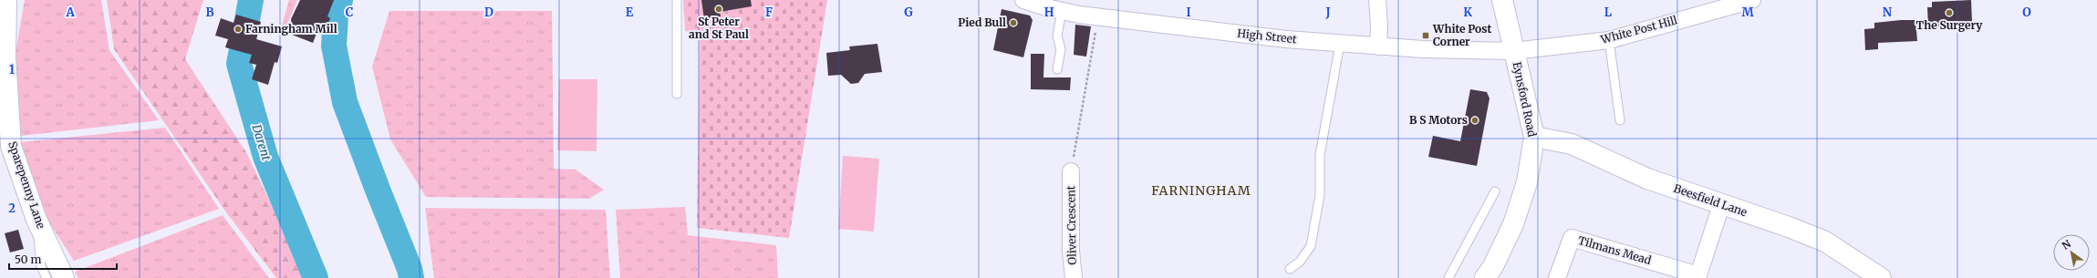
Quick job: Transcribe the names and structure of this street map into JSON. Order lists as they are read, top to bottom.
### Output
{
  "streets": {
    "street": [
      "White Post Hill",
      "High Street",
      "Eynsford Road",
      "Sparepenny Lane",
      "Beesfield Lane",
      "Oliver Crescent",
      "Tilmans Mead"
    ]
  },
  "crossings": [
    ["White Post Hill", "High Street"],
    ["White Post Hill", "Eynsford Road"],
    ["High Street", "Eynsford Road"],
    ["Eynsford Road", "Beesfield Lane"],
    ["Beesfield Lane", "Tilmans Mead"]
  ],
  "districts": ["FARNINGHAM"],
  "water": ["Darent"],
  "places": {
    "other": [
      "St Peter and St Paul",
      "The Surgery",
      "Pied Bull",
      "Farningham Mill",
      "B S Motors"
    ],
    "transit": ["White Post Corner"]
  },
  "scale_bar": "50 m",
  "north": "top left",
  "grid": {
    "columns": [
      "A",
      "B",
      "C",
      "D",
      "E",
      "F",
      "G",
      "H",
      "I",
      "J",
      "K",
      "L",
      "M",
      "N",
      "O"
    ],
    "rows": ["1", "2"]
  }
}
